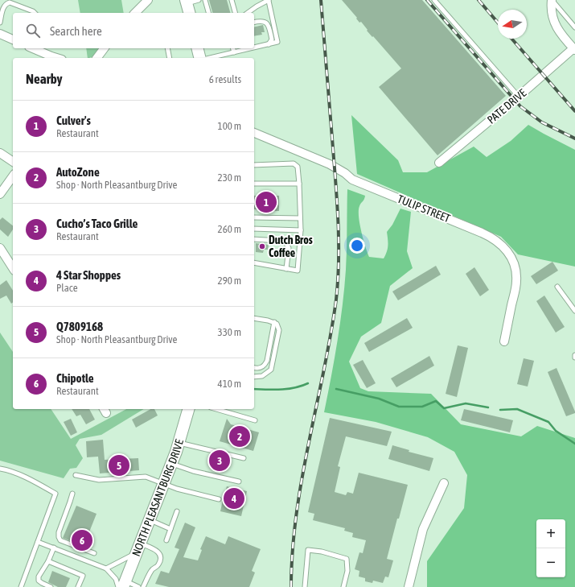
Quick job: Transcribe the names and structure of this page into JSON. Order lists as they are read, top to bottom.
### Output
{
  "streets": {
    "main road": ["NORTH PLEASANTBURG DRIVE"],
    "street": ["PATE DRIVE", "TULIP STREET"]
  },
  "places": ["Dutch Bros Coffee"],
  "north": "left",
  "page": {
    "search": "Search here",
    "heading": ["Nearby", "6 results"],
    "list": [
      {
        "mark": "1",
        "name": "Culver's",
        "note": "Restaurant",
        "value": "100 m"
      },
      {
        "mark": "2",
        "name": "AutoZone",
        "note": "Shop · North Pleasantburg Drive",
        "value": "230 m"
      },
      {
        "mark": "3",
        "name": "Cucho’s Taco Grille",
        "note": "Restaurant",
        "value": "260 m"
      },
      {
        "mark": "4",
        "name": "4 Star Shoppes",
        "note": "Place",
        "value": "290 m"
      },
      {
        "mark": "5",
        "name": "Q7809168",
        "note": "Shop · North Pleasantburg Drive",
        "value": "330 m"
      },
      {
        "mark": "6",
        "name": "Chipotle",
        "note": "Restaurant",
        "value": "410 m"
      }
    ],
    "pins": [
      "1",
      "2",
      "3",
      "5",
      "4",
      "6"
    ],
    "map_buttons": ["+", "−"]
  }
}
